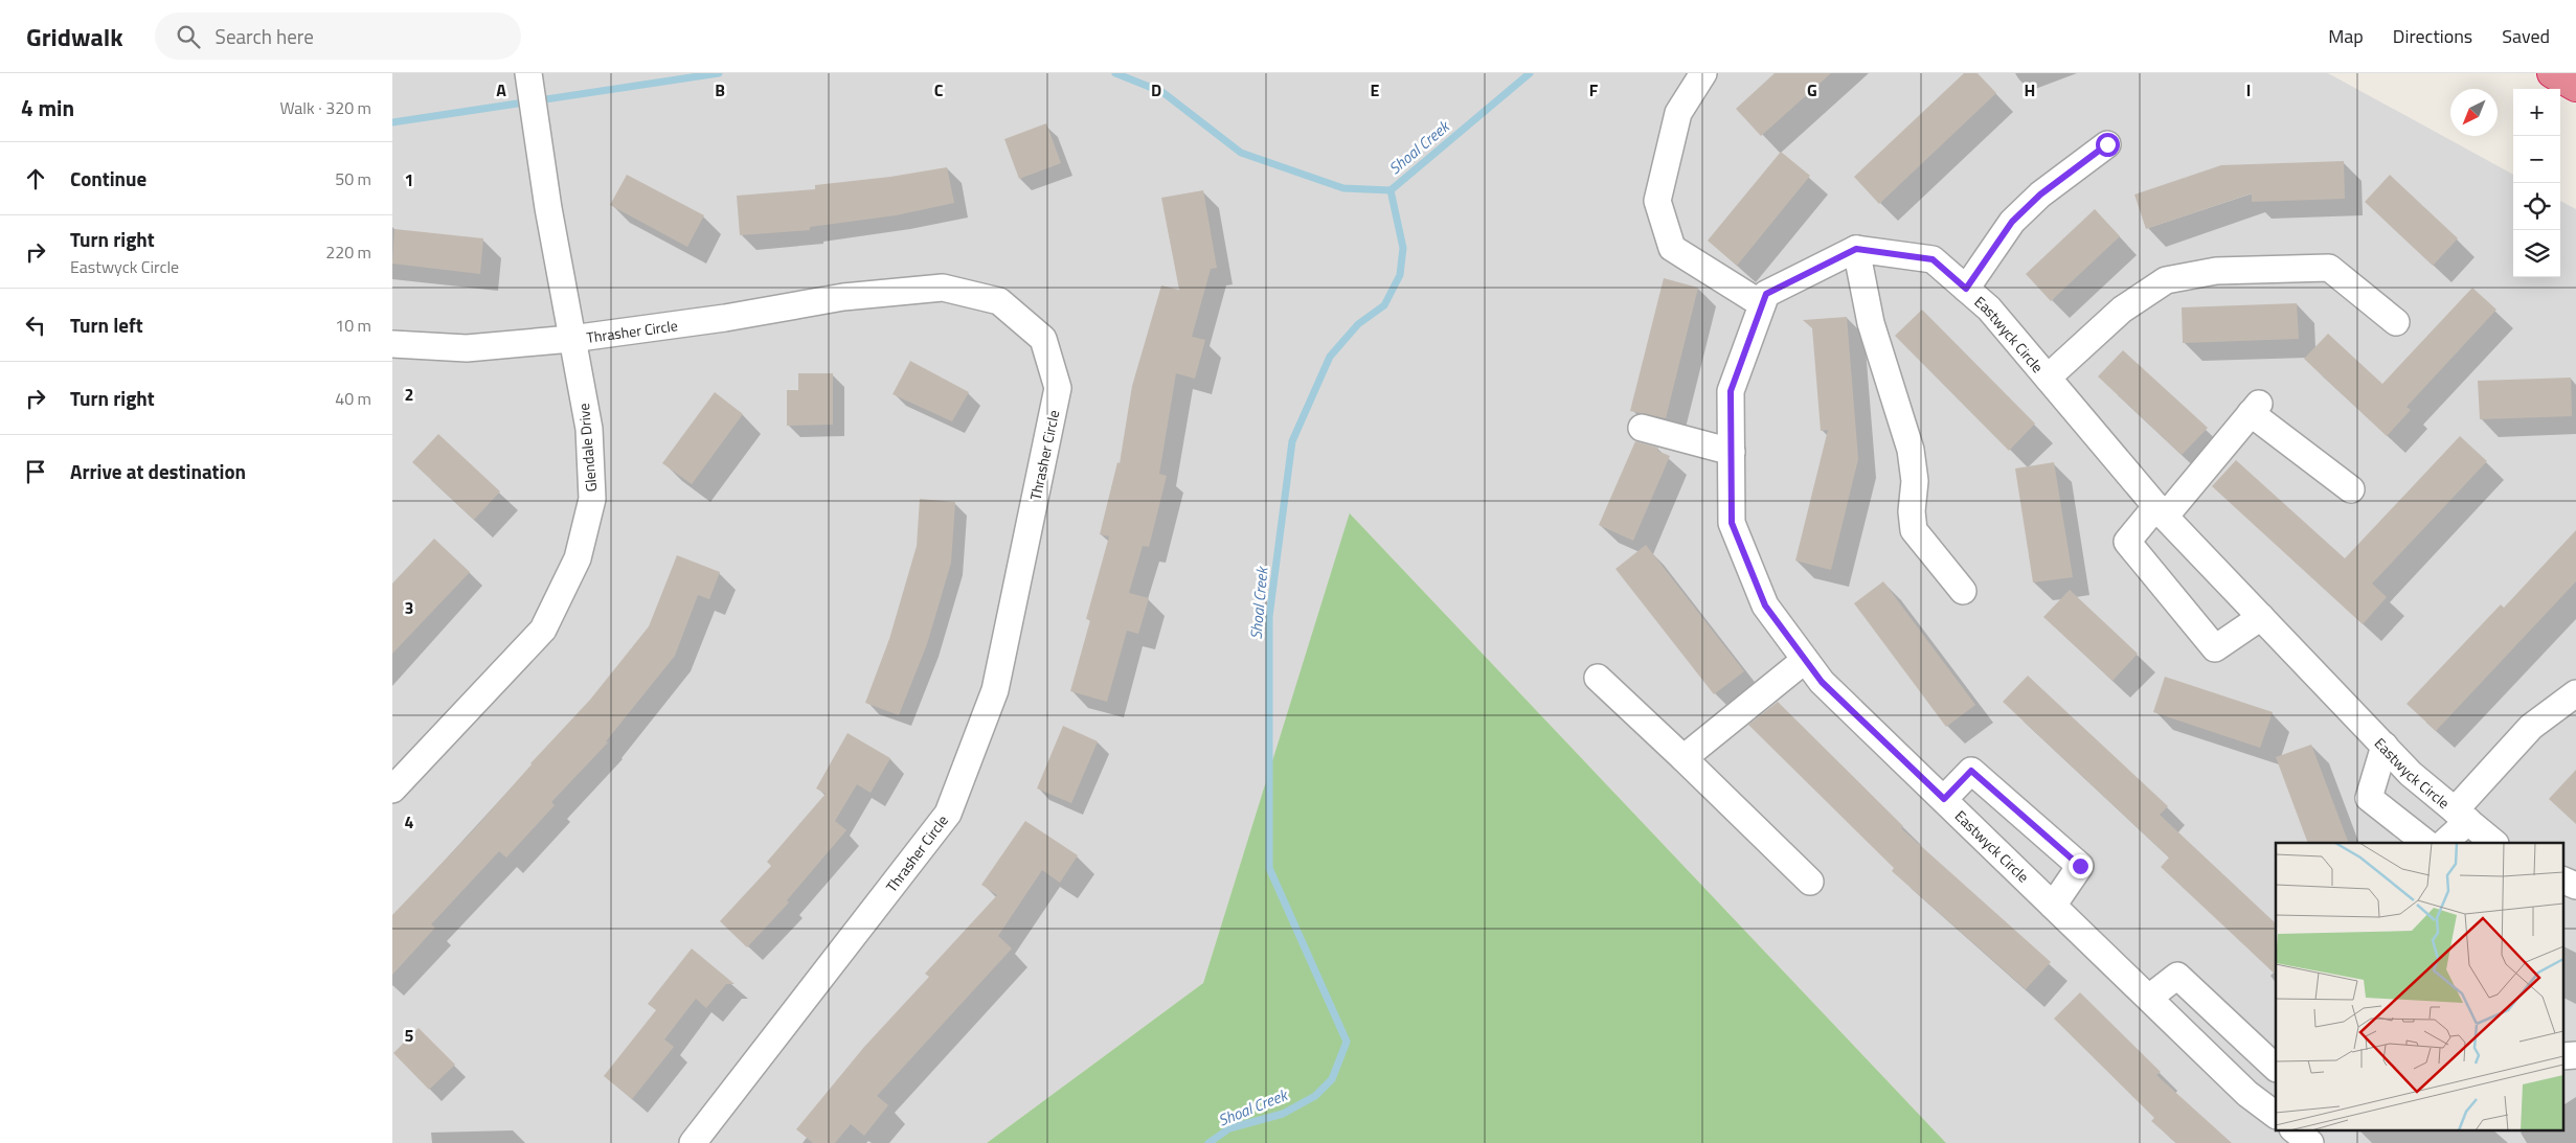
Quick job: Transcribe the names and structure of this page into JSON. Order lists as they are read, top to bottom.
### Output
{
  "streets": {
    "street": ["Thrasher Circle", "Eastwyck Circle", "Glendale Drive"]
  },
  "crossings": [
    ["Thrasher Circle", "Glendale Drive"]
  ],
  "water": ["Shoal Creek"],
  "north": "bottom left",
  "page": {
    "header": "Gridwalk",
    "search": "Search here",
    "nav": ["Map", "Directions", "Saved"],
    "heading": ["4 min", "Walk · 320 m"],
    "map_buttons": ["+", "−"],
    "list": [
      ["Continue", "50 m"],
      ["Turn right", "Eastwyck Circle", "220 m"],
      ["Turn left", "10 m"],
      ["Turn right", "40 m"],
      "Arrive at destination"
    ]
  },
  "grid": {
    "columns": [
      "A",
      "B",
      "C",
      "D",
      "E",
      "F",
      "G",
      "H",
      "I"
    ],
    "rows": [
      "1",
      "2",
      "3",
      "4",
      "5"
    ]
  }
}
